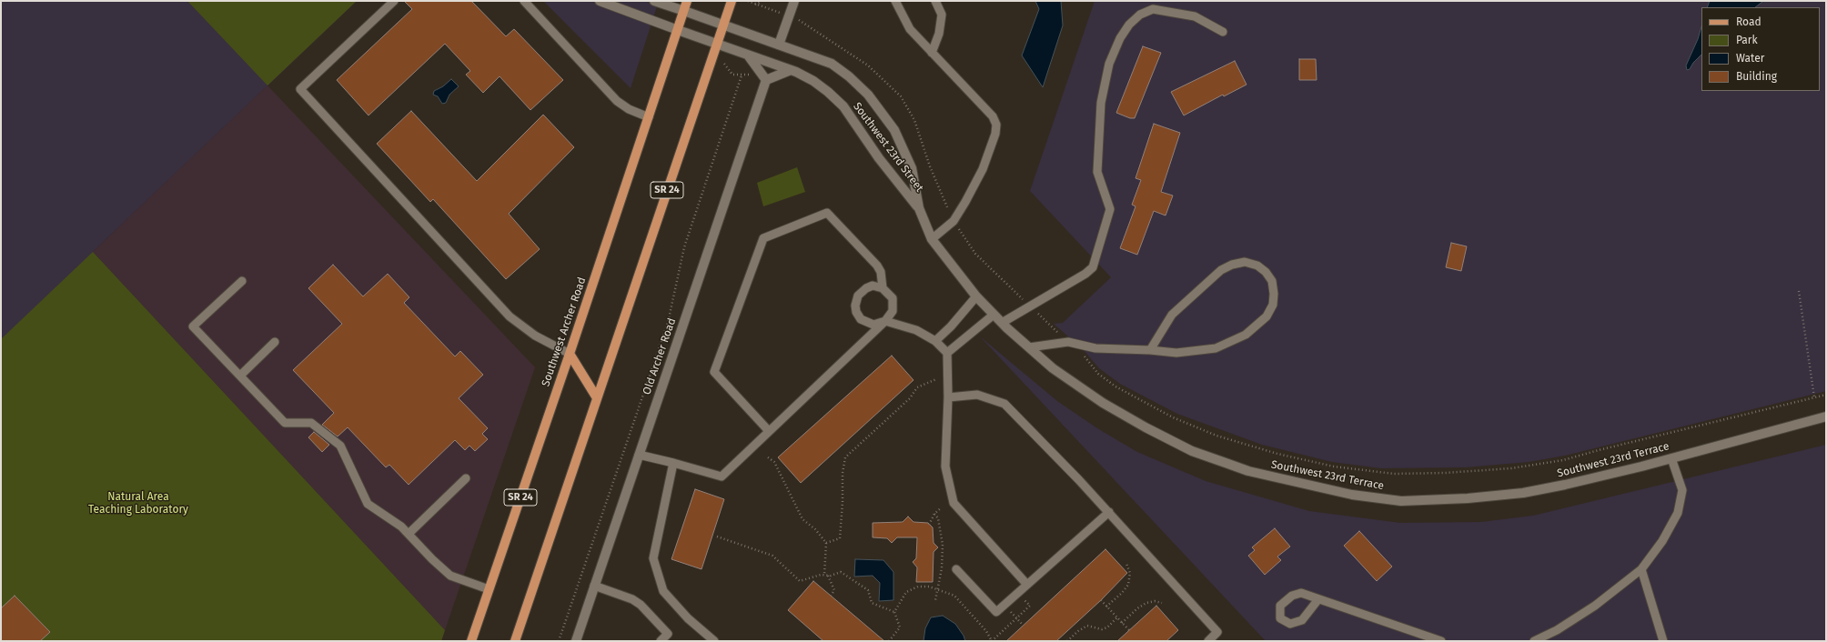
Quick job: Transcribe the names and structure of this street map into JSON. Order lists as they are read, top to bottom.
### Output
{
  "streets": {
    "main road": ["SR 24", "Southwest Archer Road"],
    "street": ["Southwest 23rd Street", "Old Archer Road", "Southwest 23rd Terrace"]
  },
  "crossings": [
    ["Southwest 23rd Street", "SR 24"],
    ["Southwest 23rd Street", "Southwest Archer Road"],
    ["Southwest 23rd Street", "Southwest 23rd Terrace"],
    ["SR 24", "Southwest Archer Road"]
  ],
  "parks": ["Natural Area Teaching Laboratory"],
  "legend": [
    "Road",
    "Park",
    "Water",
    "Building"
  ]
}
